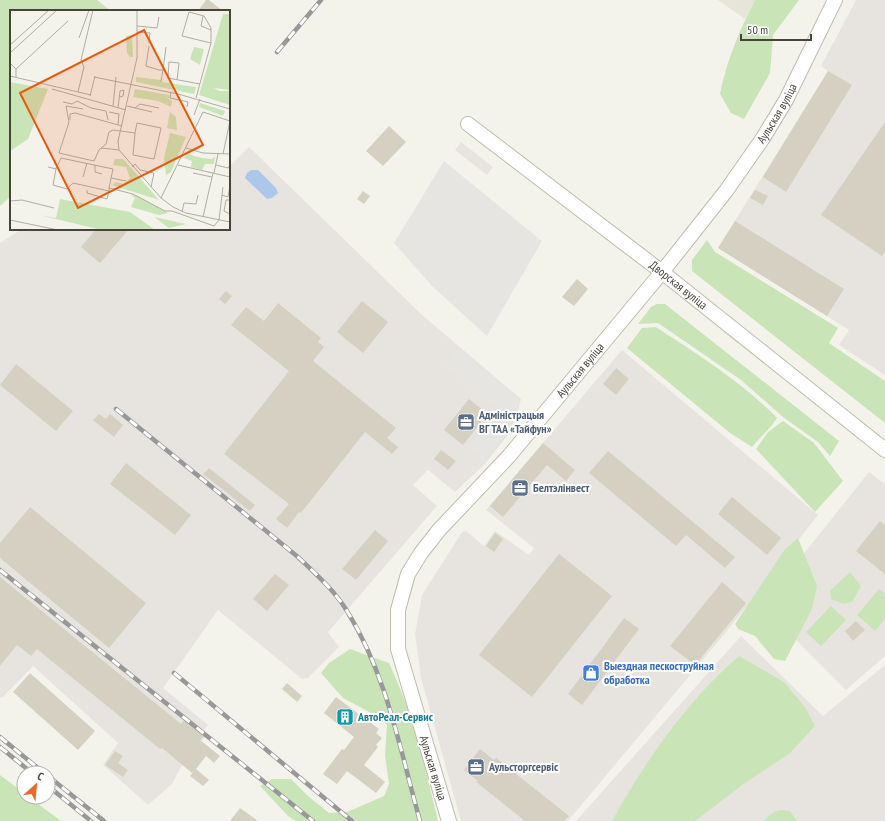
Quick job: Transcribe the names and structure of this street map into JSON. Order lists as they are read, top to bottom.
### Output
{
  "streets": {
    "street": ["Аульская вуліца", "Дворская вуліца"]
  },
  "crossings": [
    ["Аульская вуліца", "Дворская вуліца"]
  ],
  "places": {
    "office": ["Адміністрацыя ВГ ТАА «Тайфун»", "Белтэлінвест", "Аульсторгсервіс"],
    "shop": ["Выездная пескоструйная обработка"],
    "building": ["АвтоРеал-Сервис"]
  },
  "scale_bar": "50 m",
  "north": "top right"
}
